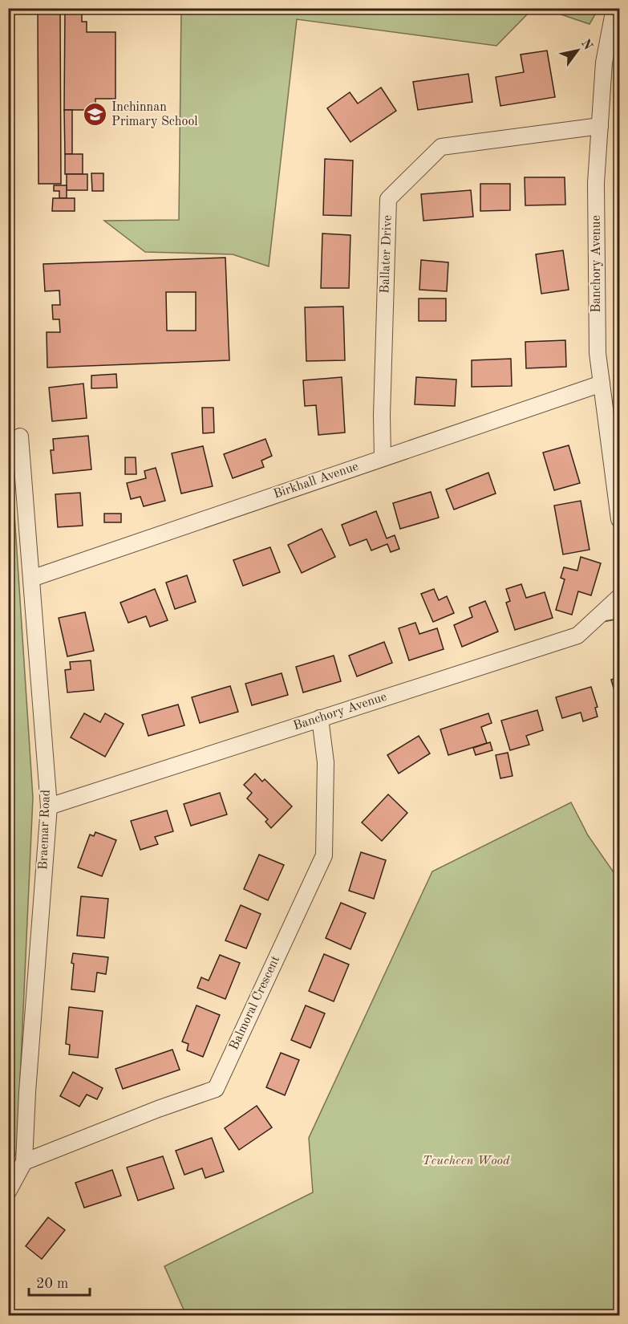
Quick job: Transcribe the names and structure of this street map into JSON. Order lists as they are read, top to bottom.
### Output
{
  "streets": {
    "street": [
      "Ballater Drive",
      "Banchory Avenue",
      "Birkhall Avenue",
      "Braemar Road",
      "Balmoral Crescent"
    ]
  },
  "crossings": [
    ["Ballater Drive", "Banchory Avenue"],
    ["Ballater Drive", "Birkhall Avenue"],
    ["Banchory Avenue", "Birkhall Avenue"],
    ["Banchory Avenue", "Braemar Road"],
    ["Banchory Avenue", "Balmoral Crescent"],
    ["Birkhall Avenue", "Braemar Road"],
    ["Braemar Road", "Balmoral Crescent"]
  ],
  "parks": ["Teucheen Wood"],
  "places": {
    "school or university": ["Inchinnan Primary School"]
  },
  "scale_bar": "20 m",
  "north": "top right"
}
